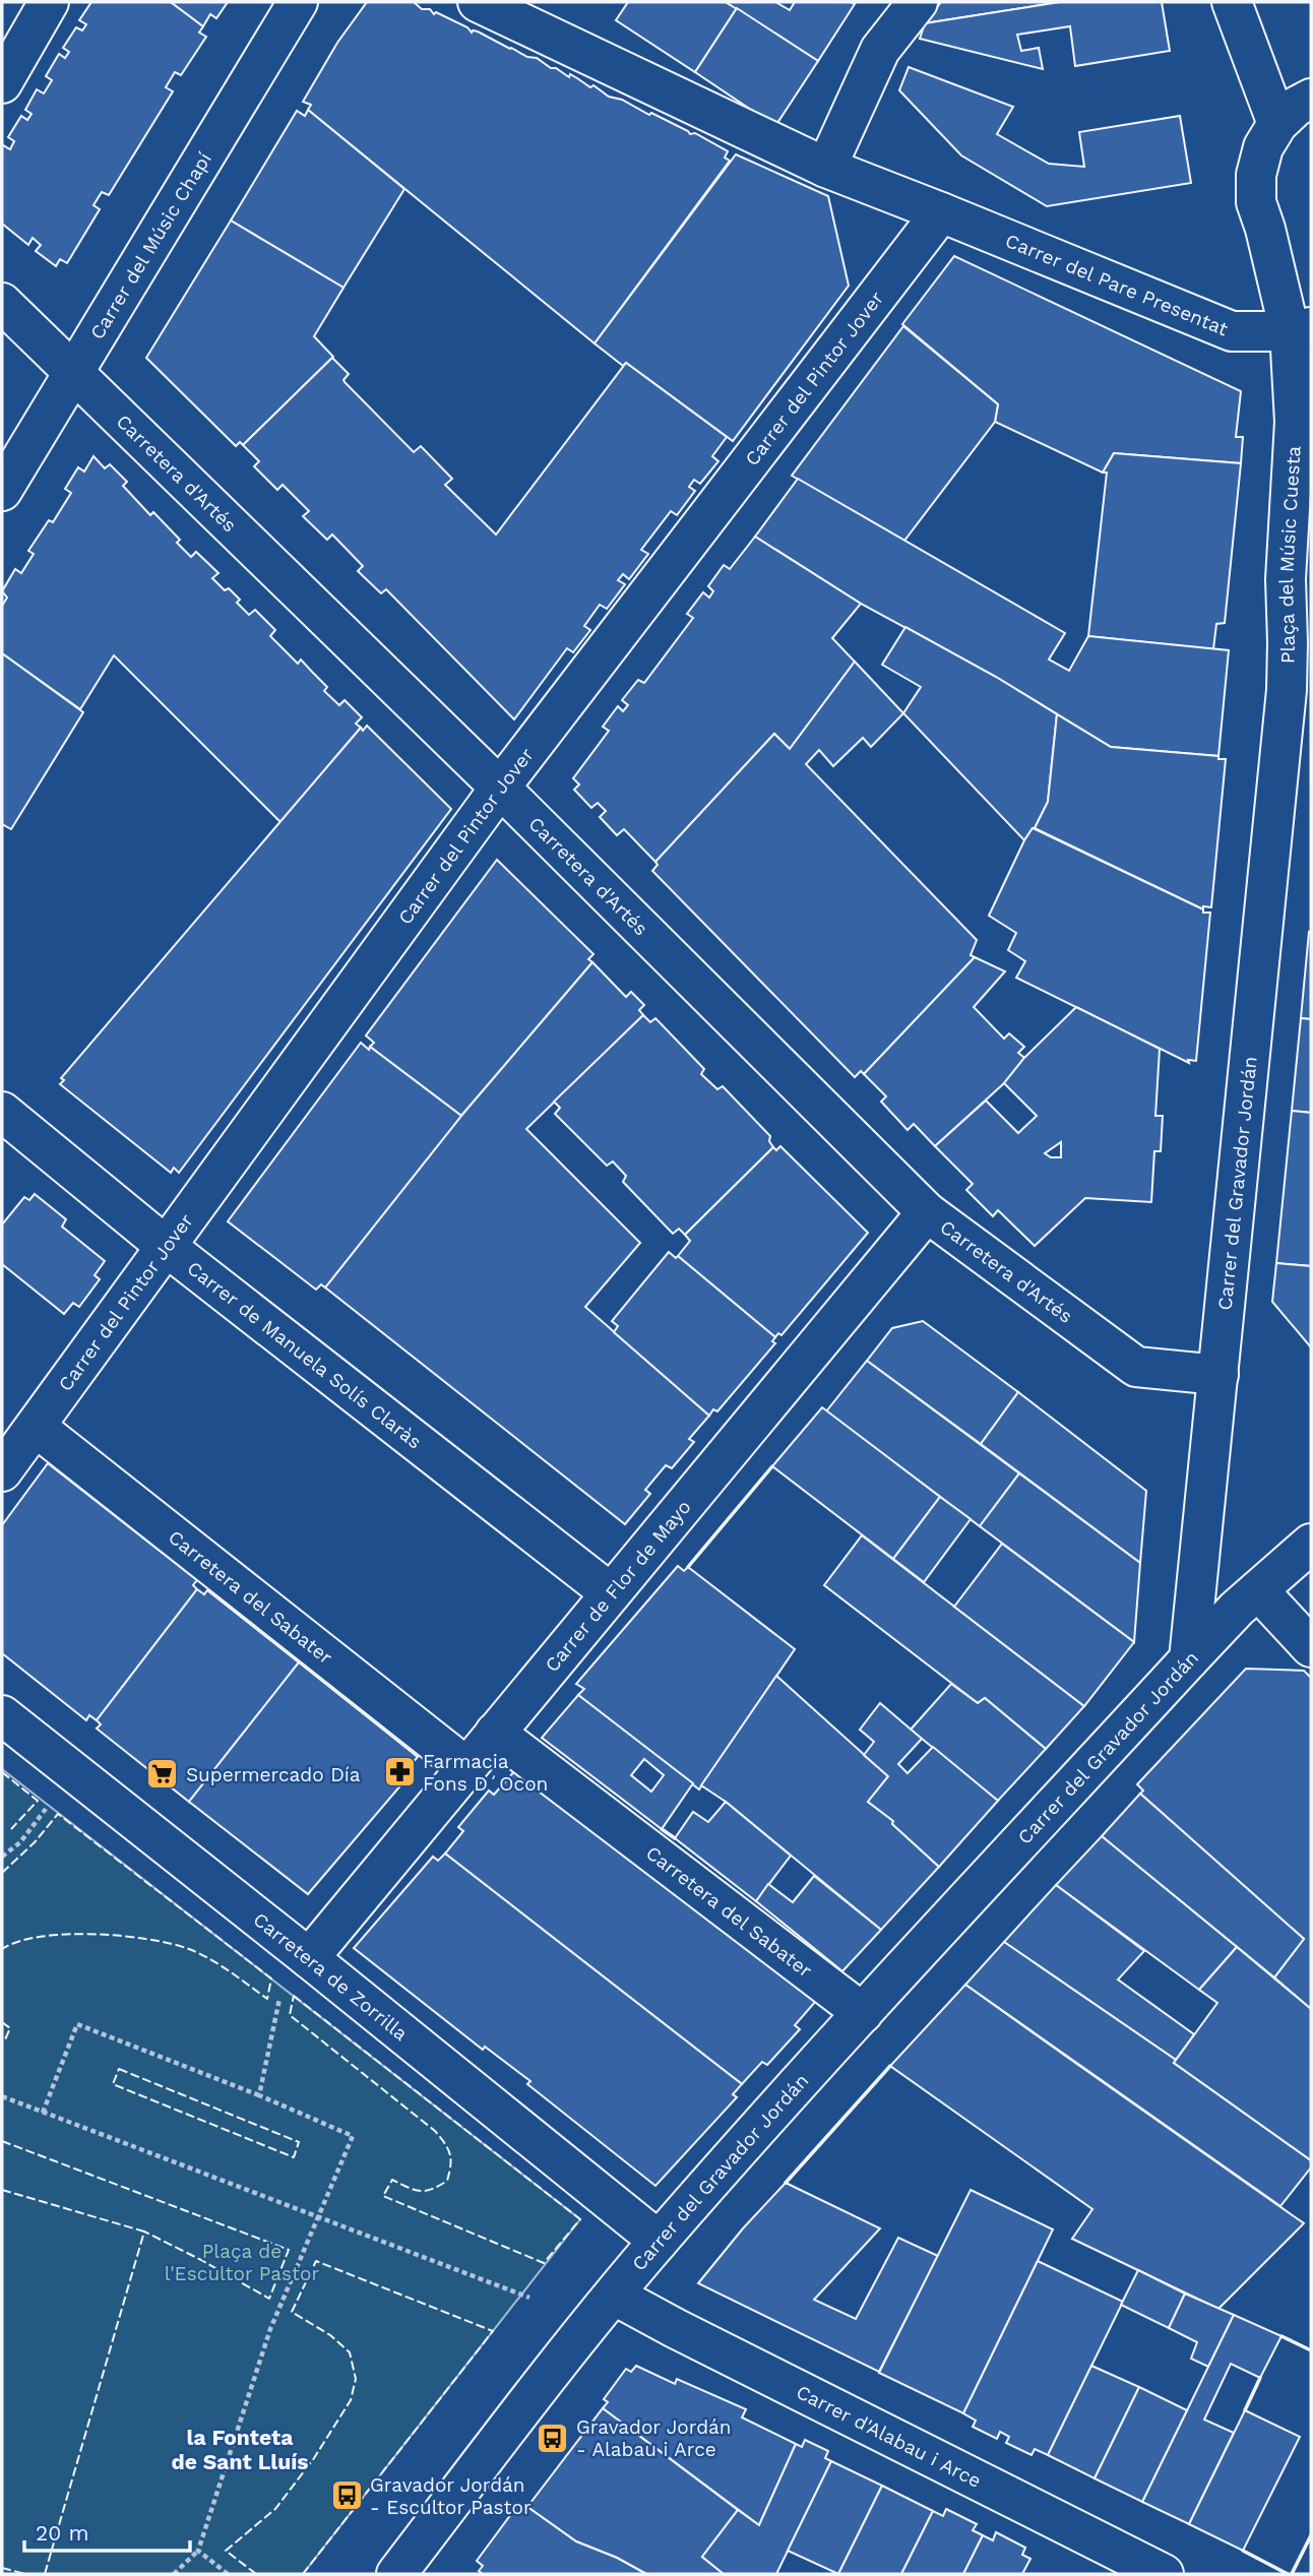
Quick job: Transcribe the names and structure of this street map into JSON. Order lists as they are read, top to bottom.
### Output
{
  "streets": {
    "street": [
      "Carrer del Músic Chapí",
      "Carrer del Pare Presentat",
      "Carrer del Pintor Jover",
      "Carretera d'Artés",
      "Plaça del Músic Cuesta",
      "Carrer del Gravador Jordán",
      "Carrer de Manuela Solís Claràs",
      "Carrer de Flor de Mayo",
      "Carretera del Sabater",
      "Carretera de Zorrilla",
      "Carrer d'Alabau i Arce"
    ]
  },
  "crossings": [
    ["Carrer del Músic Chapí", "Carretera d'Artés"],
    ["Carrer del Pare Presentat", "Carrer del Pintor Jover"],
    ["Carrer del Pare Presentat", "Plaça del Músic Cuesta"],
    ["Carrer del Pintor Jover", "Carretera d'Artés"],
    ["Carrer del Pintor Jover", "Carrer de Manuela Solís Claràs"],
    ["Carrer del Pintor Jover", "Carretera del Sabater"],
    ["Carretera d'Artés", "Carrer del Gravador Jordán"],
    ["Carretera d'Artés", "Carrer de Flor de Mayo"],
    ["Plaça del Músic Cuesta", "Carrer del Gravador Jordán"],
    ["Carrer del Gravador Jordán", "Carretera del Sabater"],
    ["Carrer del Gravador Jordán", "Carretera de Zorrilla"],
    ["Carrer del Gravador Jordán", "Carrer d'Alabau i Arce"],
    ["Carrer de Manuela Solís Claràs", "Carrer de Flor de Mayo"],
    ["Carrer de Flor de Mayo", "Carretera del Sabater"],
    ["Carrer de Flor de Mayo", "Carretera de Zorrilla"]
  ],
  "districts": ["la Fonteta de Sant Lluís"],
  "parks": ["Plaça de l'Escultor Pastor"],
  "places": {
    "pharmacy": ["Farmacia Fons D´Ocon"],
    "supermarket": ["Supermercado Día"],
    "bus stop": ["Gravador Jordán - Alabau i Arce", "Gravador Jordán - Escultor Pastor"]
  },
  "scale_bar": "20 m"
}
